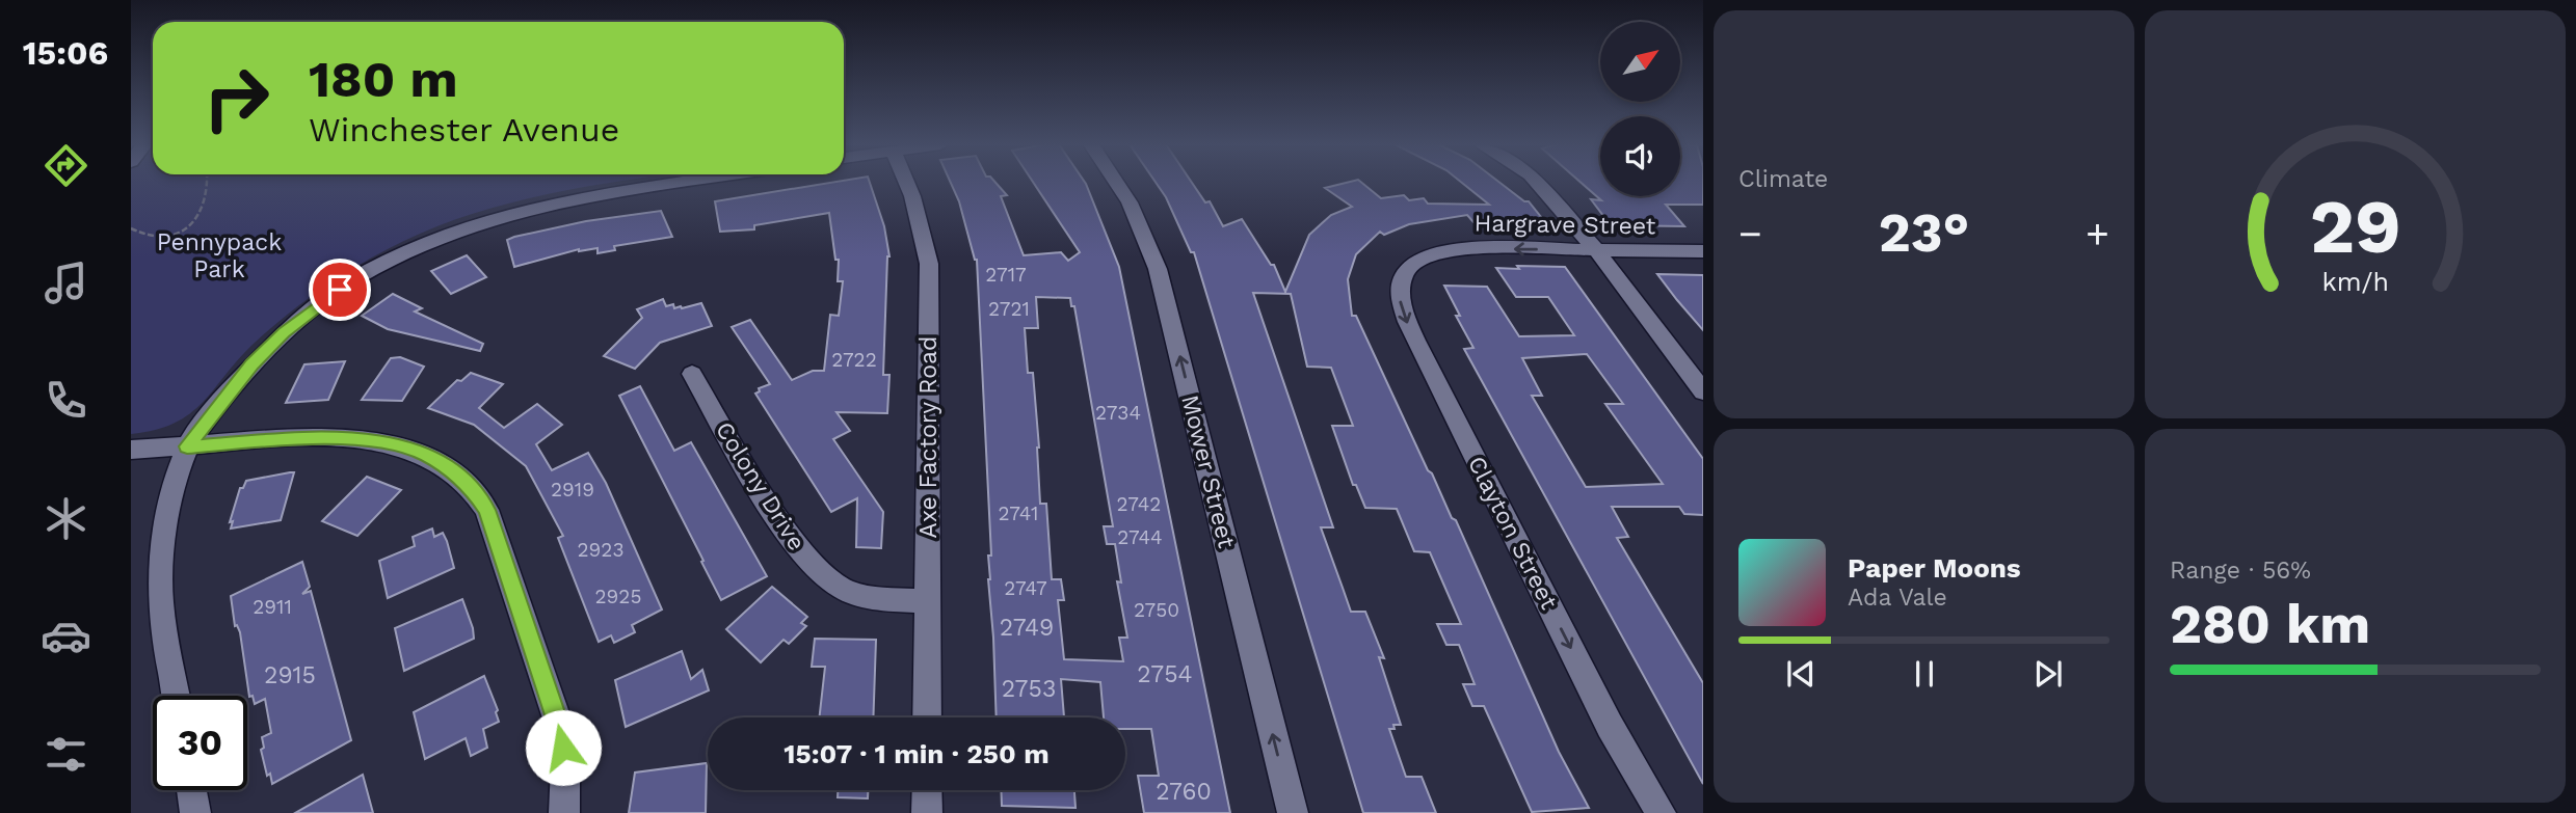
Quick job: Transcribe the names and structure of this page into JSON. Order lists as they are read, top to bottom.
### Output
{
  "streets": {
    "street": [
      "Hargrave Street",
      "Axe Factory Road",
      "Mower Street",
      "Colony Drive",
      "Clayton Street"
    ]
  },
  "crossings": [
    ["Hargrave Street", "Clayton Street"],
    ["Axe Factory Road", "Colony Drive"]
  ],
  "one_way": ["Hargrave Street", "Mower Street", "Clayton Street"],
  "parks": ["Pennypack Park"],
  "house_numbers": [
    "2717",
    "2721",
    "2722",
    "2734",
    "2919",
    "2742",
    "2741",
    "2744",
    "2923",
    "2747",
    "2925",
    "2911",
    "2750",
    "2749",
    "2754",
    "2915",
    "2753",
    "2760"
  ],
  "north": "top right",
  "page": {
    "tabs": "15:06",
    "tile": [
      "Climate",
      ["Range · 56%", "280 km"]
    ],
    "turn": ["180 m", "Winchester Avenue"],
    "heat": ["−", "23°", "+"],
    "song": ["Paper Moons", "Ada Vale"],
    "limit": "30",
    "trip": "15:07 · 1 min · 250 m",
    "gauge": ["29", "km/h"]
  }
}
